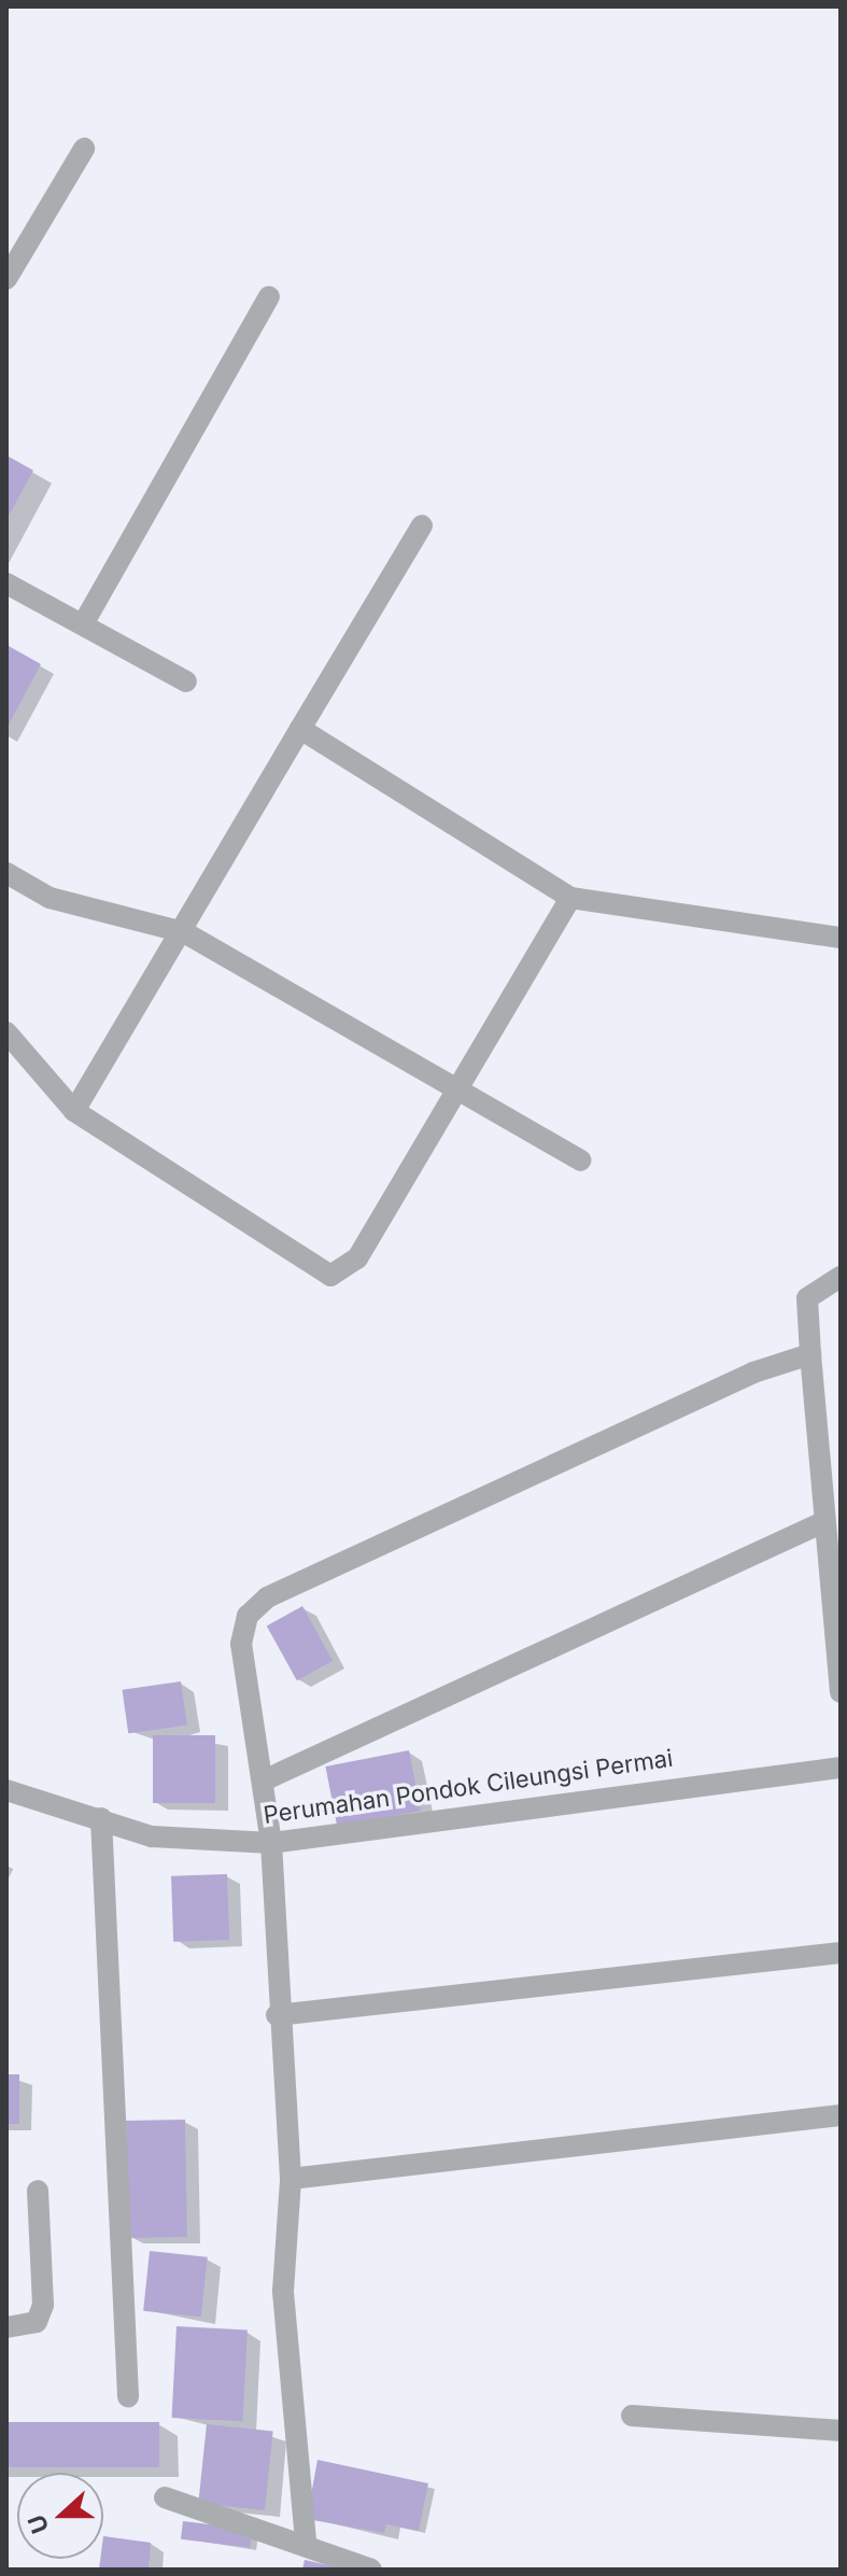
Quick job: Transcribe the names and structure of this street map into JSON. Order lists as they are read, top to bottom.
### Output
{
  "streets": {
    "street": ["Perumahan Pondok Cileungsi Permai"]
  },
  "north": "left"
}
